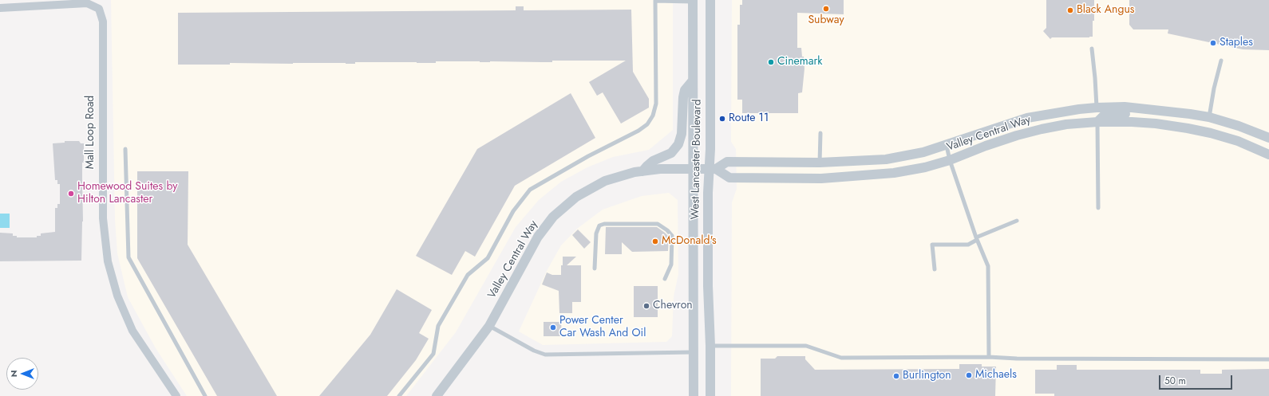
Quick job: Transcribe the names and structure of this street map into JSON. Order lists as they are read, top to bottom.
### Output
{
  "streets": {
    "street": ["Mall Loop Road", "Valley Central Way", "West Lancaster Boulevard"]
  },
  "crossings": [
    ["Valley Central Way", "West Lancaster Boulevard"]
  ],
  "places": [
    "Subway",
    "Black Angus",
    "Staples",
    "Cinemark",
    "Route 11",
    "Homewood Suites by Hilton Lancaster",
    "McDonald's",
    "Chevron",
    "Power Center Car Wash And Oil",
    "Michaels",
    "Burlington"
  ],
  "scale_bar": "50 m",
  "north": "left"
}
